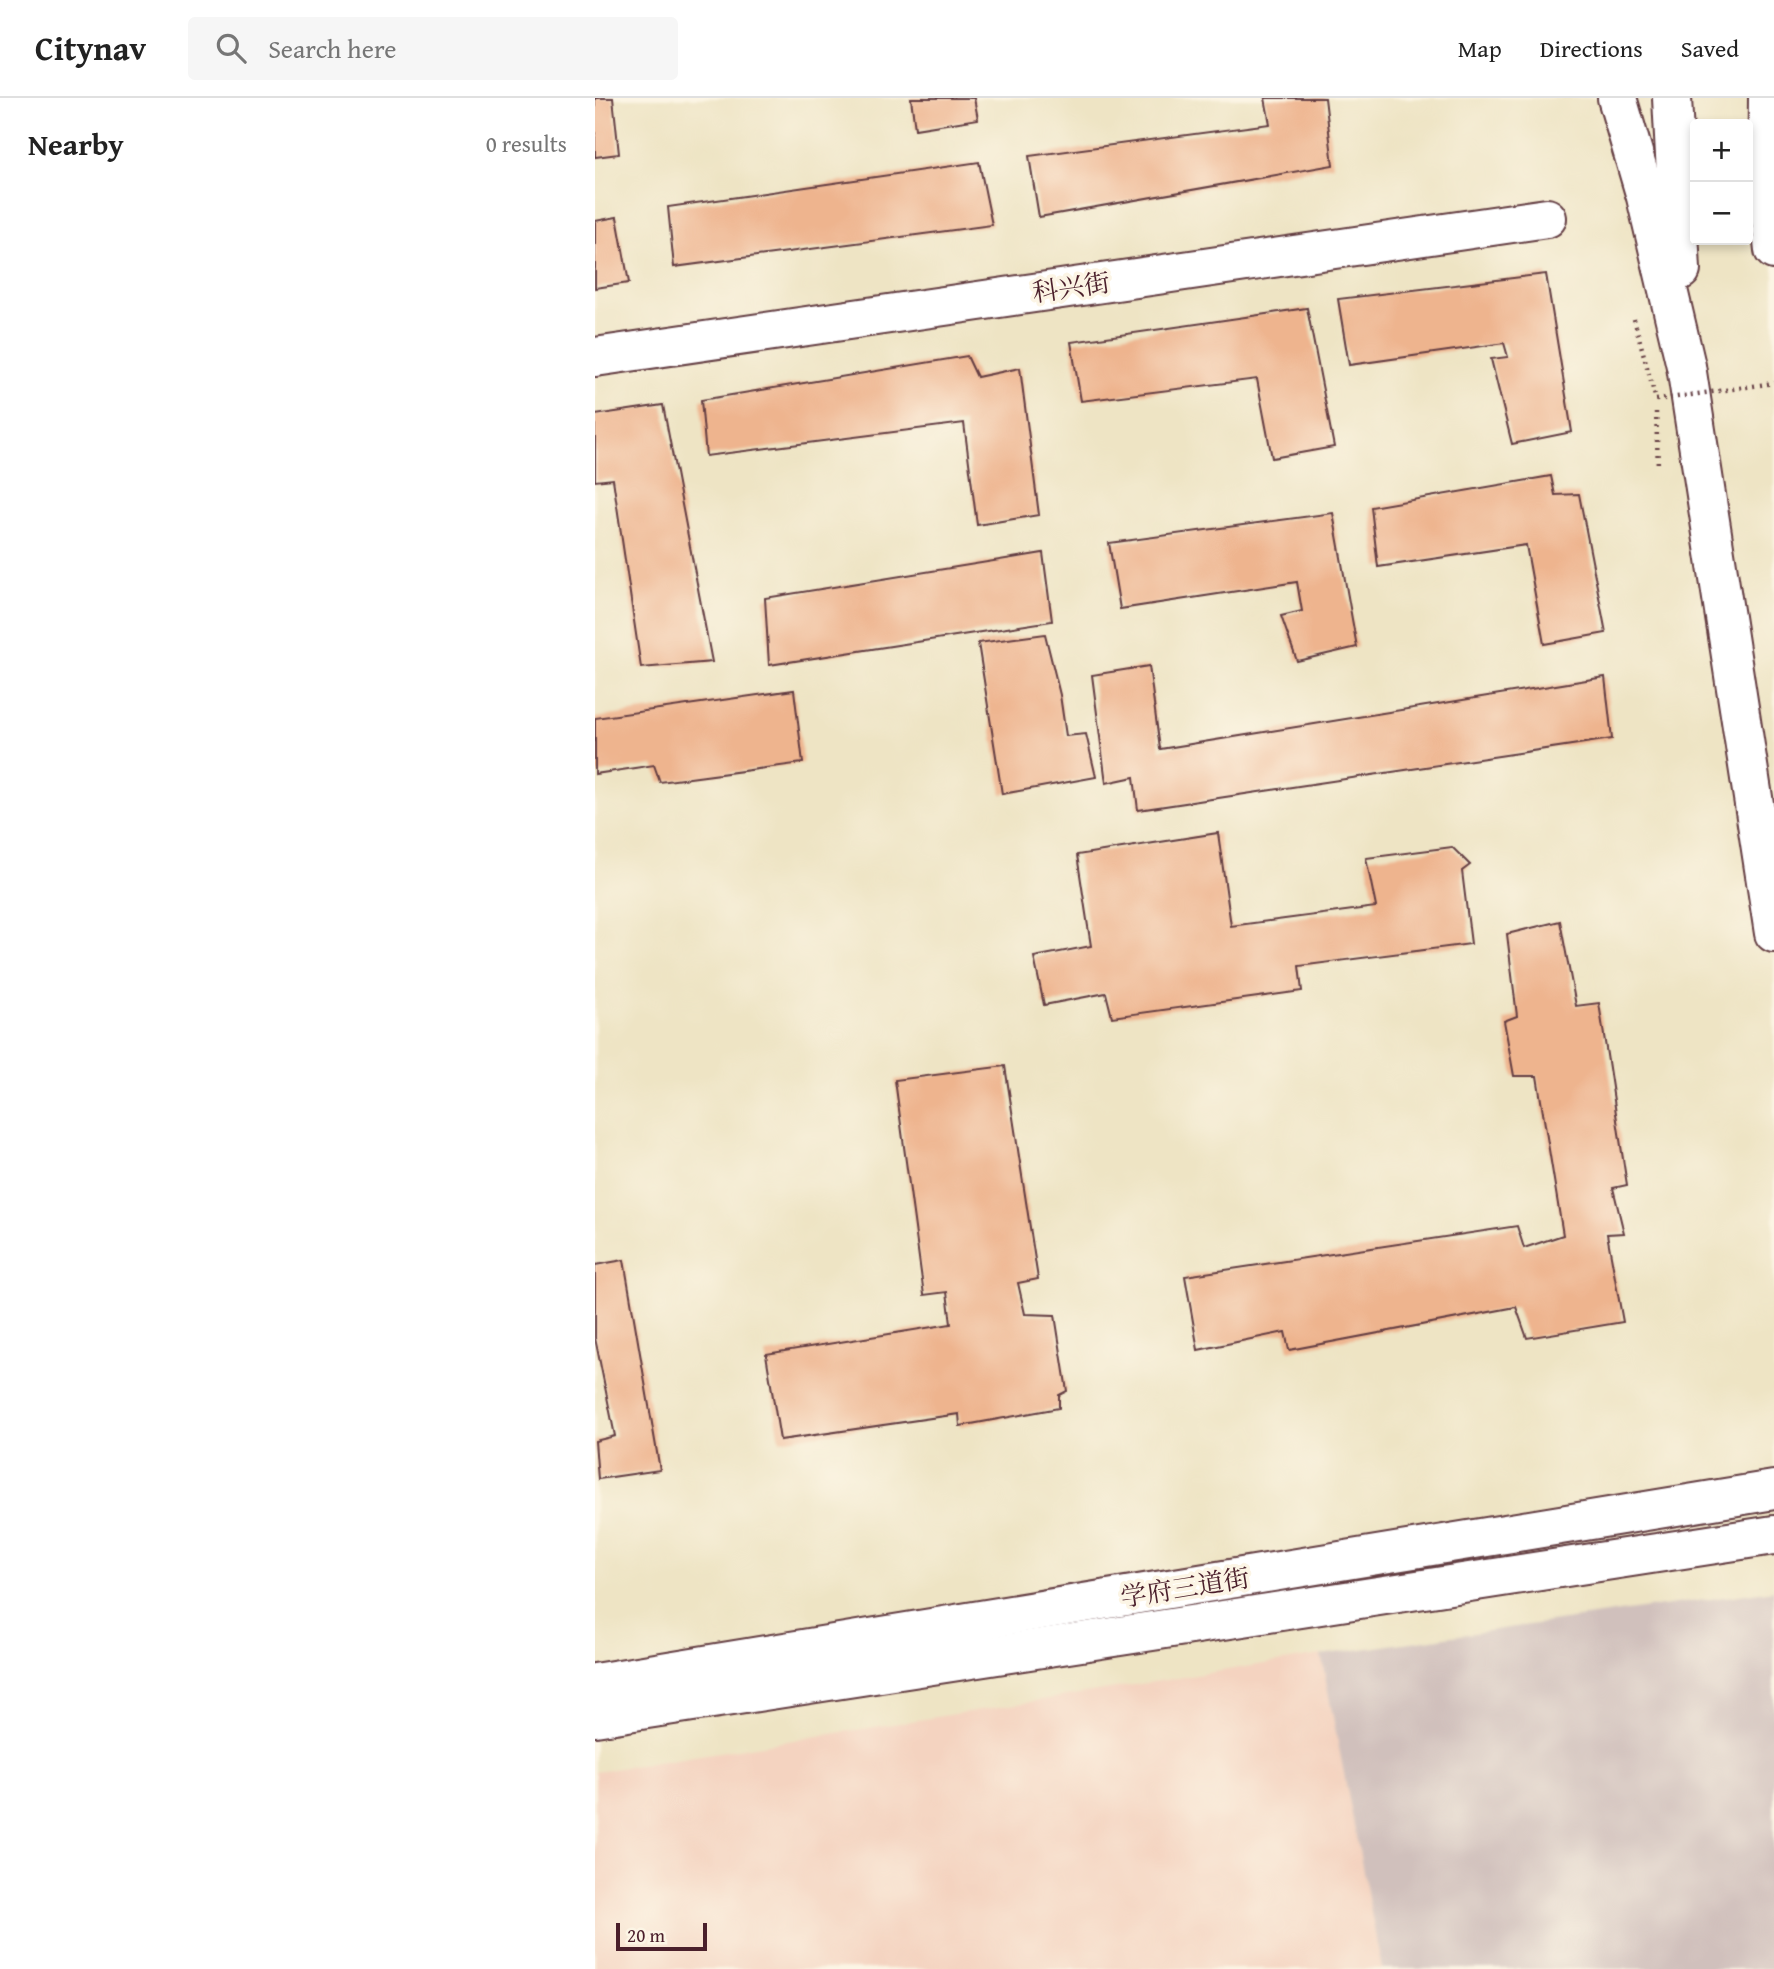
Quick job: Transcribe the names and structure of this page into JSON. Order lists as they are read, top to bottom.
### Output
{
  "streets": {
    "main road": ["科兴街", "学府三道街"]
  },
  "scale_bar": "20 m",
  "page": {
    "header": "Citynav",
    "search": "Search here",
    "nav": ["Map", "Directions", "Saved"],
    "heading": ["Nearby", "0 results"],
    "map_buttons": ["+", "−"],
    "scale": "20 m"
  }
}
